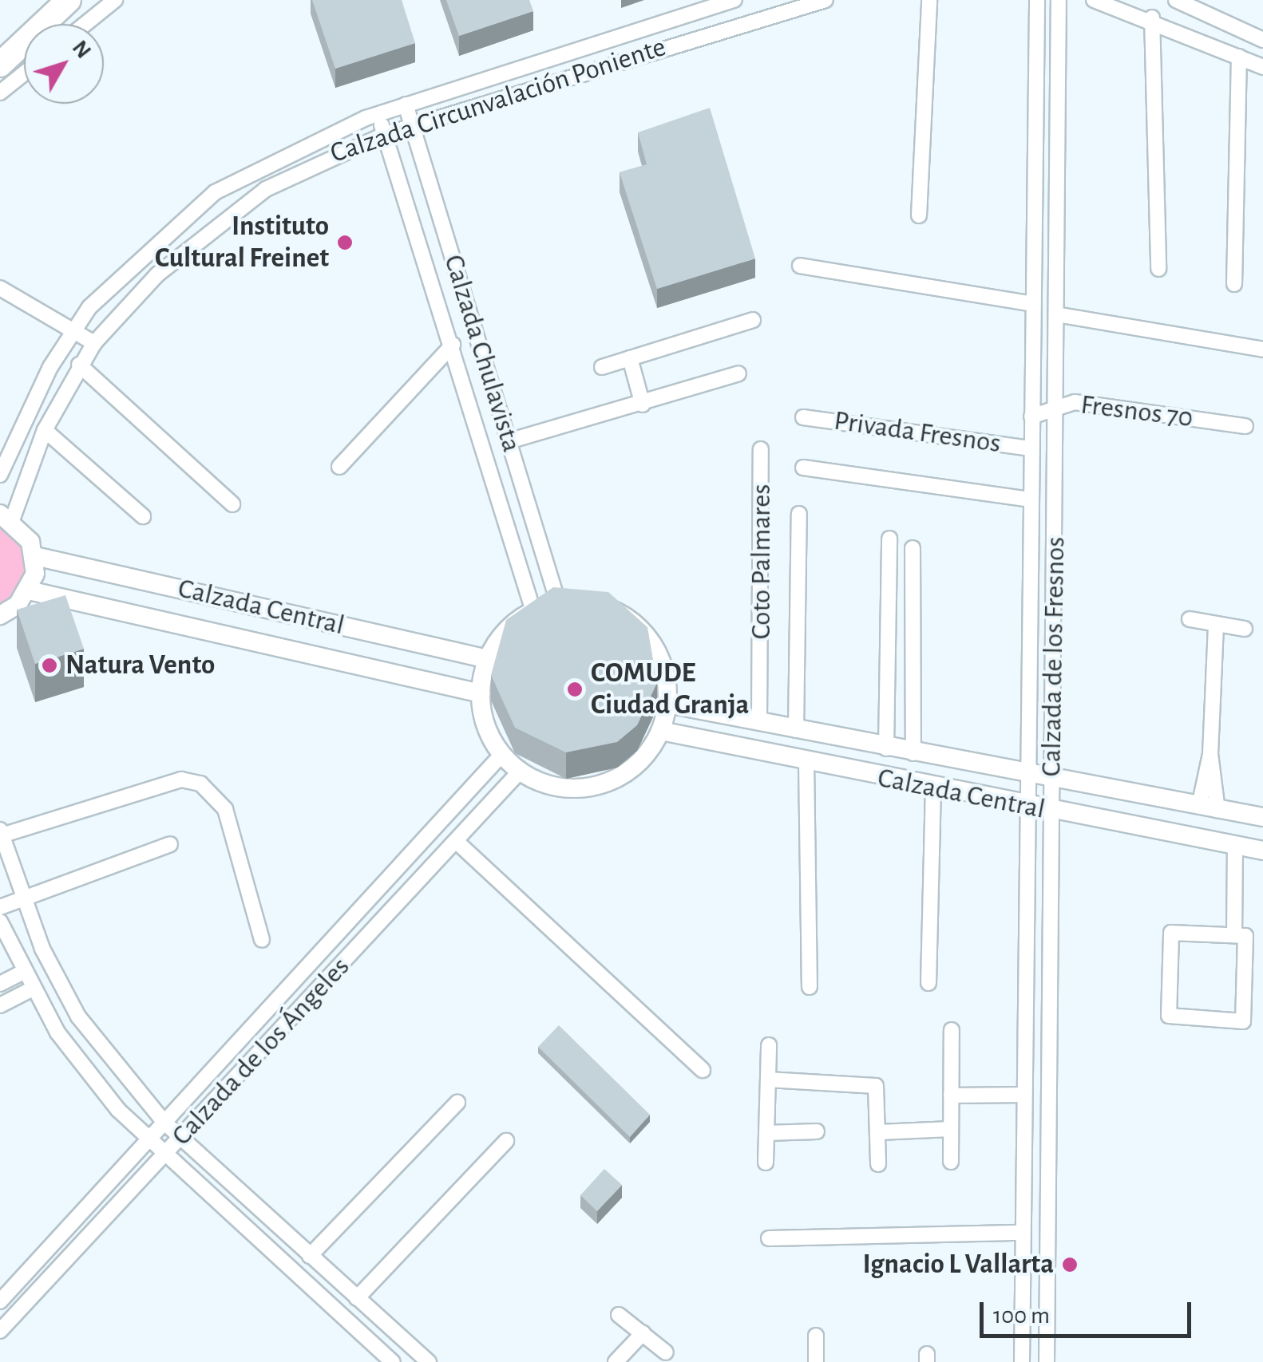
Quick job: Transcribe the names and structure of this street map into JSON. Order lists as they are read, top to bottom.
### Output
{
  "streets": {
    "street": [
      "Calzada Circunvalación Poniente",
      "Calzada Chulavista",
      "Fresnos 70",
      "Privada Fresnos",
      "Coto Palmares",
      "Calzada Central",
      "Calzada de los Fresnos",
      "Calzada de los Ángeles"
    ]
  },
  "crossings": [
    ["Calzada Circunvalación Poniente", "Calzada Chulavista"],
    ["Calzada Chulavista", "Calzada Central"],
    ["Calzada Chulavista", "Calzada de los Ángeles"],
    ["Fresnos 70", "Calzada de los Fresnos"],
    ["Privada Fresnos", "Calzada de los Fresnos"],
    ["Coto Palmares", "Calzada Central"],
    ["Calzada Central", "Calzada de los Fresnos"],
    ["Calzada Central", "Calzada de los Ángeles"]
  ],
  "places": [
    "Instituto Cultural Freinet",
    "Natura Vento",
    "COMUDE Ciudad Granja",
    "Ignacio L Vallarta"
  ],
  "scale_bar": "100 m",
  "north": "top right"
}
